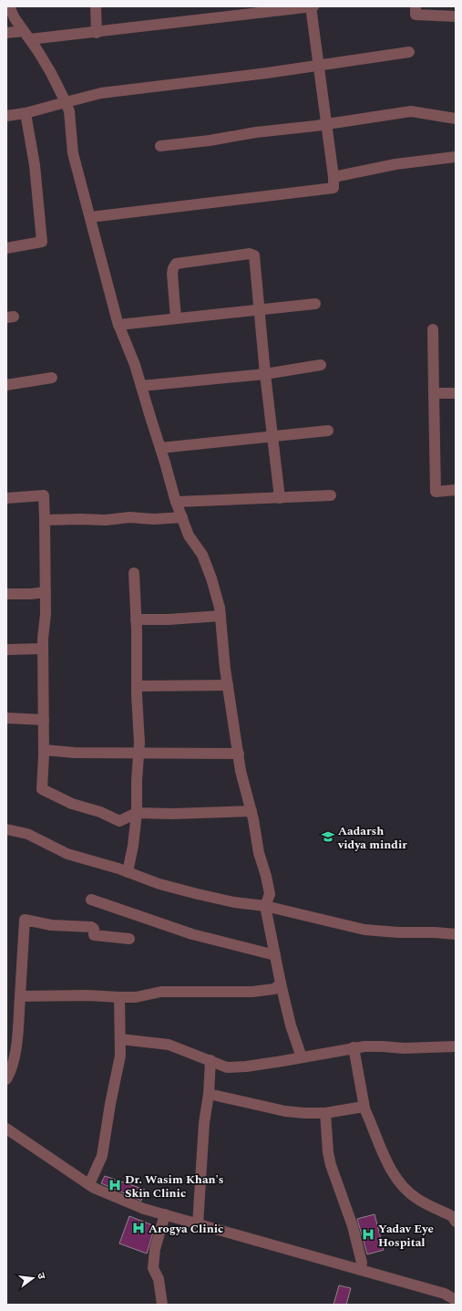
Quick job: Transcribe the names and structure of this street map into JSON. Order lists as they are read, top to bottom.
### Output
{
  "places": {
    "school or university": ["Aadarsh vidya mindir"],
    "hospital": ["Dr. Wasim Khan's Skin Clinic", "Arogya Clinic", "Yadav Eye Hospital"]
  },
  "north": "right"
}
